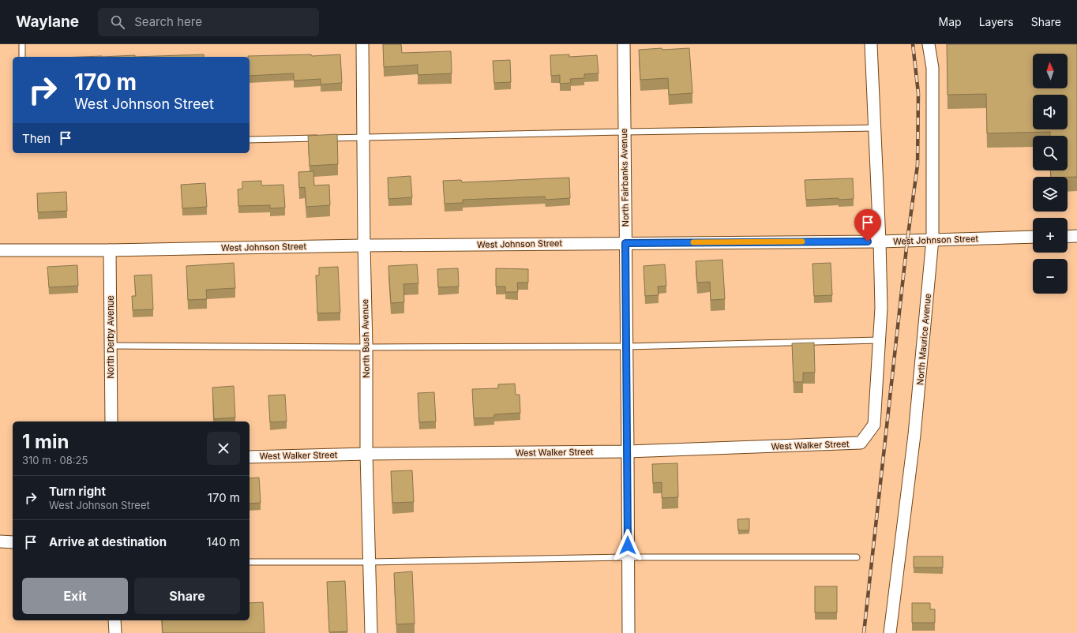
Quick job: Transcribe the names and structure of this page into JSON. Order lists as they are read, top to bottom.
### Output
{
  "streets": {
    "street": [
      "North Fairbanks Avenue",
      "West Johnson Street",
      "North Derby Avenue",
      "North Bush Avenue",
      "North Maurice Avenue",
      "West Walker Street"
    ]
  },
  "crossings": [
    ["North Fairbanks Avenue", "West Johnson Street"],
    ["North Fairbanks Avenue", "West Walker Street"],
    ["West Johnson Street", "North Derby Avenue"],
    ["West Johnson Street", "North Bush Avenue"],
    ["West Johnson Street", "North Maurice Avenue"],
    ["North Bush Avenue", "West Walker Street"]
  ],
  "north": "top",
  "page": {
    "header": "Waylane",
    "search": "Search here",
    "nav": ["Map", "Layers", "Share"],
    "map_buttons": ["+", "−"],
    "turn": ["170 m", "West Johnson Street"],
    "then": "Then",
    "heading": ["1 min", "310 m · 08:25"],
    "list": [
      {
        "name": "Turn right",
        "note": "West Johnson Street",
        "value": "170 m"
      },
      {
        "name": "Arrive at destination",
        "value": "140 m"
      }
    ],
    "buttons": ["Exit", "Share"]
  }
}
